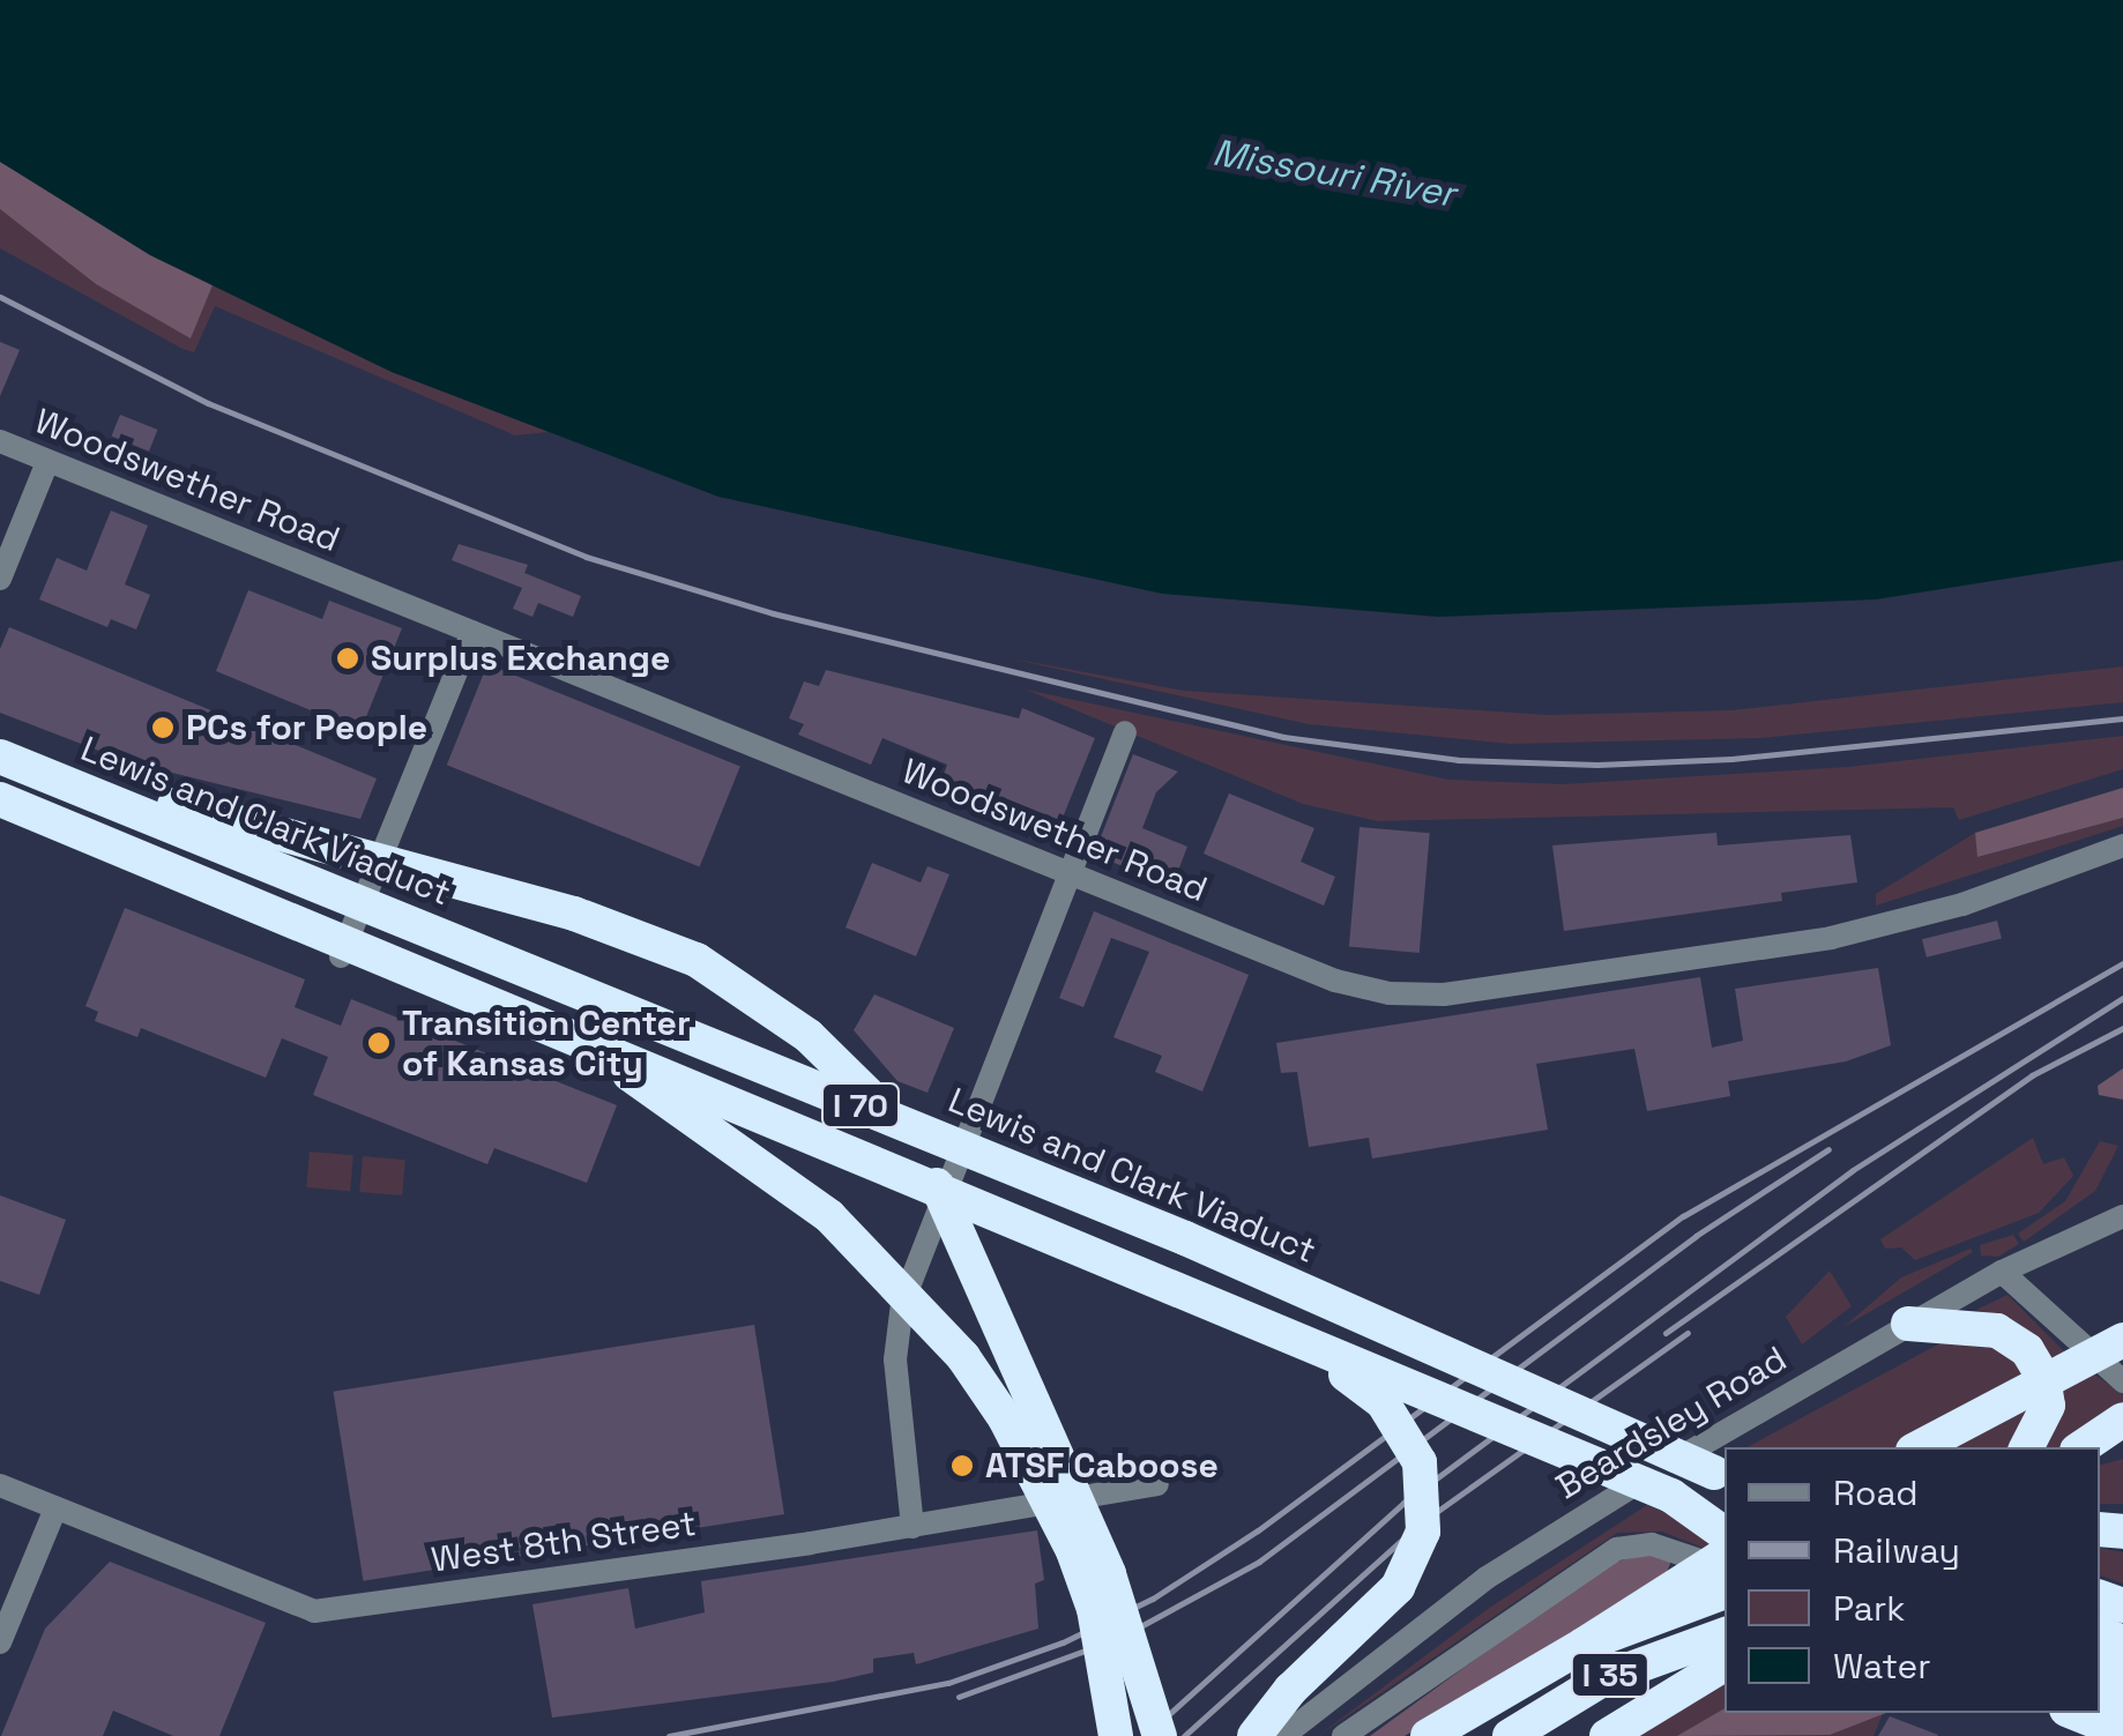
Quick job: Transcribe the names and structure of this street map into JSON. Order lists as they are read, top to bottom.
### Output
{
  "streets": {
    "highway": ["Lewis and Clark Viaduct", "I 70", "I 35"],
    "street": ["Woodswether Road", "Beardsley Road", "West 8th Street"]
  },
  "water": ["Missouri River"],
  "places": [
    "Surplus Exchange",
    "PCs for People",
    "Transition Center of Kansas City",
    "ATSF Caboose"
  ],
  "legend": [
    "Road",
    "Railway",
    "Park",
    "Water"
  ]
}
